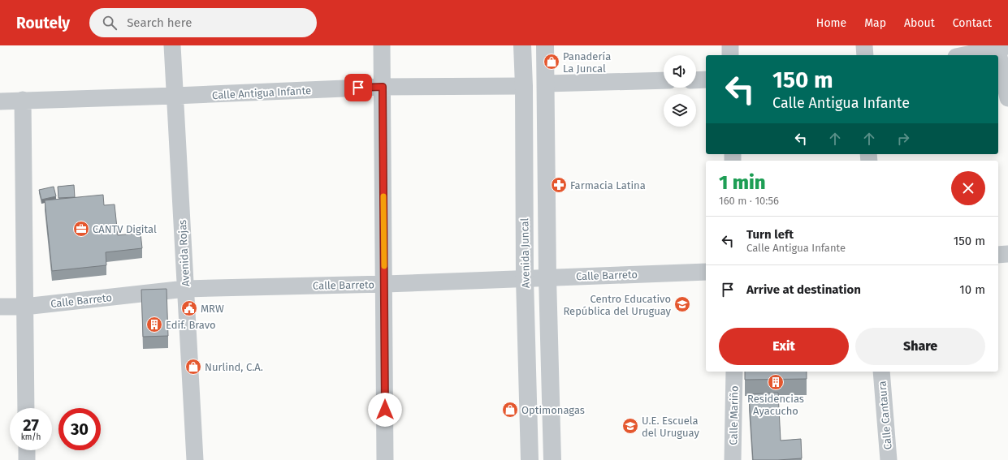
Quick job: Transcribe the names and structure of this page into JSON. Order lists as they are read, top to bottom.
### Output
{
  "streets": {
    "street": [
      "Calle Antigua Infante",
      "Avenida Rojas",
      "Avenida Juncal",
      "Calle Barreto",
      "Calle Mariño",
      "Calle Cantaura"
    ]
  },
  "crossings": [
    ["Calle Antigua Infante", "Avenida Rojas"],
    ["Calle Antigua Infante", "Avenida Juncal"],
    ["Avenida Rojas", "Calle Barreto"],
    ["Avenida Juncal", "Calle Barreto"]
  ],
  "places": {
    "shop": ["Panadería La Juncal", "Nurlind, C.A.", "Optimonagas"],
    "pharmacy": ["Farmacia Latina"],
    "office": ["CANTV Digital"],
    "school or university": ["Centro Educativo República del Uruguay", "U.E. Escuela del Uruguay"],
    "public building": ["MRW"],
    "building": ["Edif. Bravo", "Residencias Ayacucho"]
  },
  "page": {
    "header": "Routely",
    "search": "Search here",
    "nav": [
      "Home",
      "Map",
      "About",
      "Contact"
    ],
    "turn": ["150 m", "Calle Antigua Infante"],
    "heading": ["1 min", "160 m · 10:56"],
    "list": [
      {
        "name": "Turn left",
        "note": "Calle Antigua Infante",
        "value": "150 m"
      },
      {
        "name": "Arrive at destination",
        "value": "10 m"
      }
    ],
    "buttons": ["Exit", "Share"],
    "speed": "27 km/h",
    "limit": "30"
  }
}
